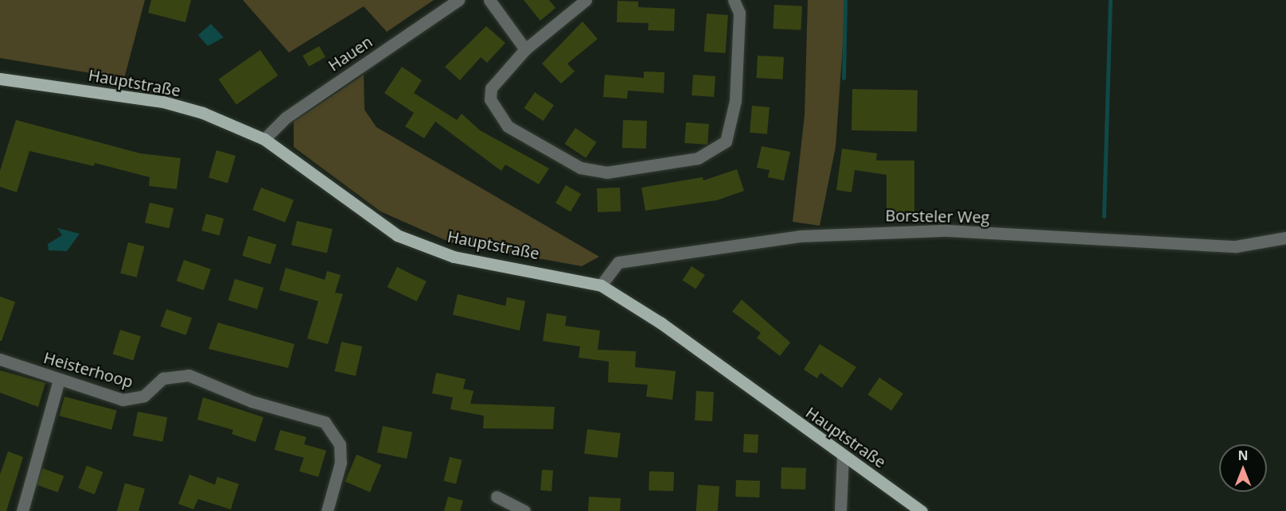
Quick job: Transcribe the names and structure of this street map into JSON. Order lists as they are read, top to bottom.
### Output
{
  "streets": {
    "main road": ["Hauptstraße"],
    "street": ["Hauen", "Borsteler Weg", "Heisterhoop"]
  },
  "crossings": [
    ["Hauen", "Hauptstraße"],
    ["Hauptstraße", "Borsteler Weg"]
  ],
  "north": "top"
}
